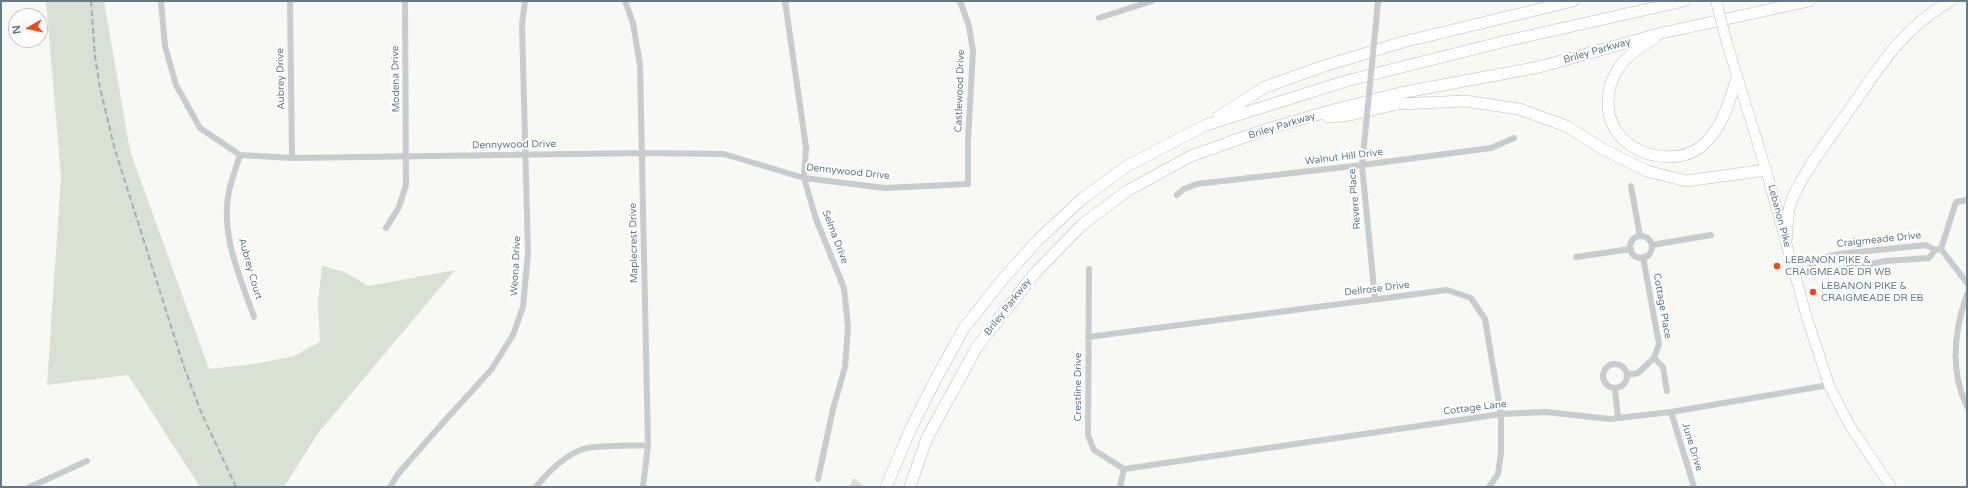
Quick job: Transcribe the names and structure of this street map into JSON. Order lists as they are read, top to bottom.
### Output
{
  "streets": {
    "highway": ["Briley Parkway"],
    "main road": ["Lebanon Pike"],
    "street": [
      "Aubrey Drive",
      "Modena Drive",
      "Castlewood Drive",
      "Dennywood Drive",
      "Walnut Hill Drive",
      "Revere Place",
      "Selma Drive",
      "Craigmeade Drive",
      "Maplecrest Drive",
      "Weona Drive",
      "Aubrey Court",
      "Dellrose Drive",
      "Cottage Place",
      "Crestline Drive",
      "Cottage Lane",
      "June Drive"
    ]
  },
  "crossings": [
    ["Aubrey Drive", "Dennywood Drive"],
    ["Modena Drive", "Dennywood Drive"],
    ["Castlewood Drive", "Dennywood Drive"],
    ["Dennywood Drive", "Selma Drive"],
    ["Dennywood Drive", "Maplecrest Drive"],
    ["Dennywood Drive", "Weona Drive"],
    ["Dennywood Drive", "Aubrey Court"],
    ["Walnut Hill Drive", "Revere Place"],
    ["Revere Place", "Dellrose Drive"],
    ["Lebanon Pike", "Craigmeade Drive"],
    ["Lebanon Pike", "Cottage Lane"],
    ["Dellrose Drive", "Crestline Drive"],
    ["Dellrose Drive", "Cottage Lane"],
    ["Crestline Drive", "Cottage Lane"],
    ["Cottage Lane", "June Drive"]
  ],
  "places": ["LEBANON PIKE & CRAIGMEADE DR WB", "LEBANON PIKE & CRAIGMEADE DR EB"],
  "north": "left"
}
